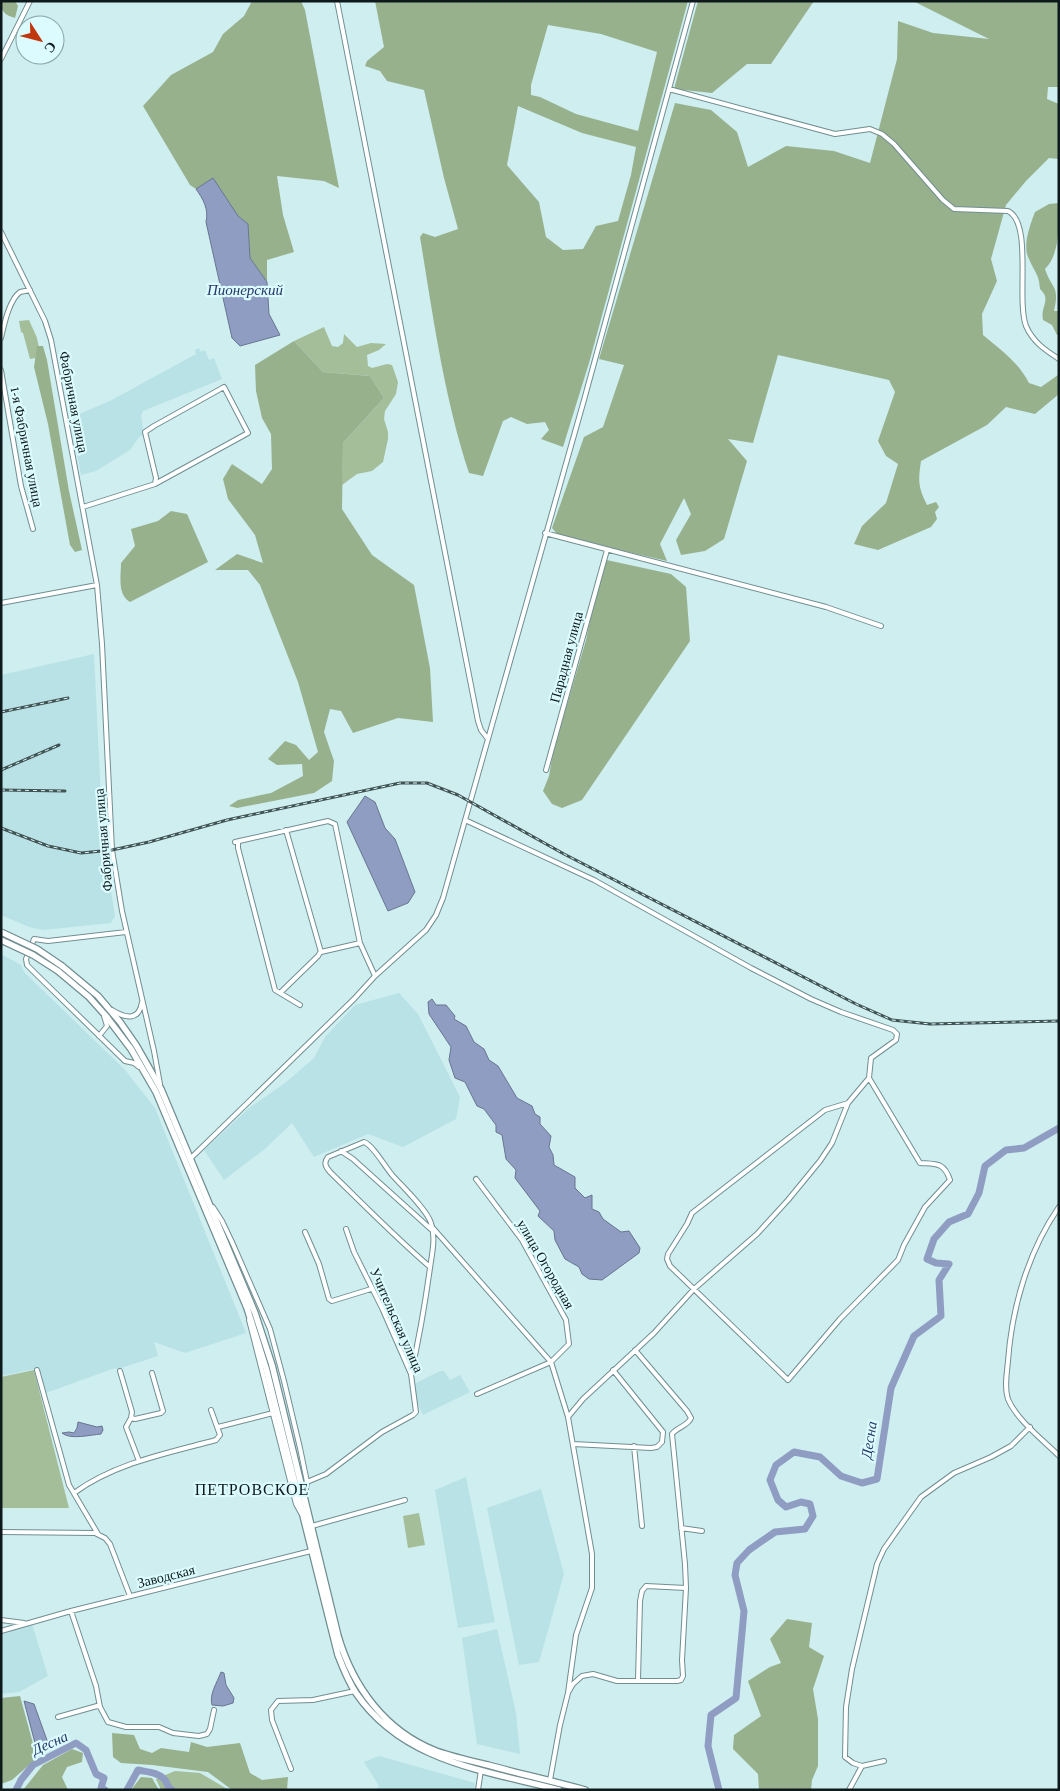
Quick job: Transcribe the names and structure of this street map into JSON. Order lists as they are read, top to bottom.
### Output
{
  "streets": {
    "street": [
      "Фабричная улица",
      "1-я Фабричная улица",
      "Парадная улица",
      "улица Огородная",
      "Учительская улица",
      "Заводская"
    ]
  },
  "districts": ["ПЕТРОВСКОЕ"],
  "water": ["Пионерский", "Десна"],
  "north": "bottom right"
}
